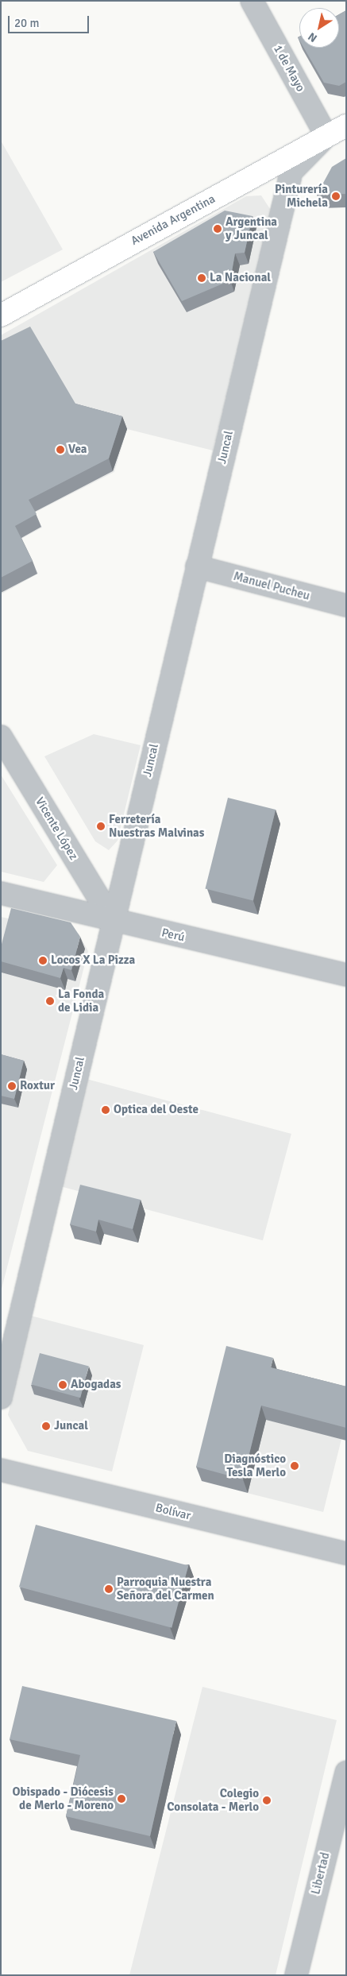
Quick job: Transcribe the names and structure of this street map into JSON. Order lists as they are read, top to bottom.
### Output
{
  "streets": {
    "main road": ["Avenida Argentina"],
    "street": [
      "1 de Mayo",
      "Juncal",
      "Manuel Pucheu",
      "Vicente López",
      "Perú",
      "Bolívar",
      "Libertad"
    ]
  },
  "crossings": [
    ["1 de Mayo", "Avenida Argentina"],
    ["1 de Mayo", "Juncal"],
    ["Avenida Argentina", "Juncal"],
    ["Juncal", "Manuel Pucheu"],
    ["Juncal", "Vicente López"],
    ["Juncal", "Perú"],
    ["Vicente López", "Perú"]
  ],
  "places": [
    "Pinturería Michela",
    "Argentina y Juncal",
    "La Nacional",
    "Vea",
    "Ferretería Nuestras Malvinas",
    "Locos X La Pizza",
    "La Fonda de Lidia",
    "Roxtur",
    "Optica del Oeste",
    "Abogadas",
    "Juncal",
    "Diagnóstico Tesla Merlo",
    "Parroquia Nuestra Señora del Carmen",
    "Obispado - Diócesis de Merlo - Moreno",
    "Colegio Consolata - Merlo"
  ],
  "scale_bar": "20 m",
  "north": "bottom left"
}
